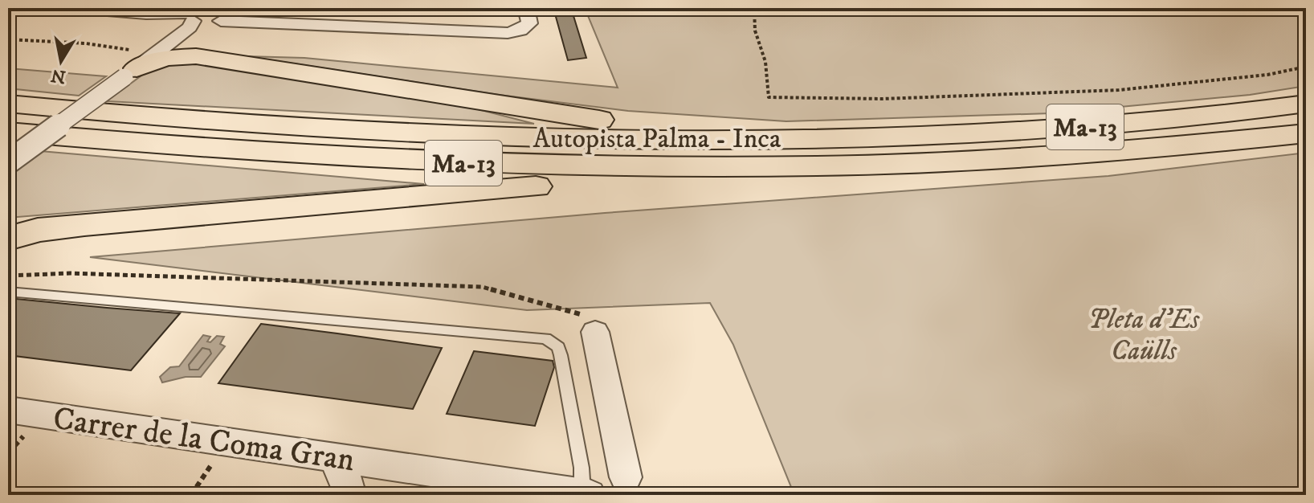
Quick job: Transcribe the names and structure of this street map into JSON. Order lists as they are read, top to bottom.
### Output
{
  "streets": {
    "highway": ["Ma-13", "Autopista Palma - Inca"],
    "street": ["Carrer de la Coma Gran"]
  },
  "parks": ["Pleta d'Es Caülls"],
  "north": "bottom"
}
